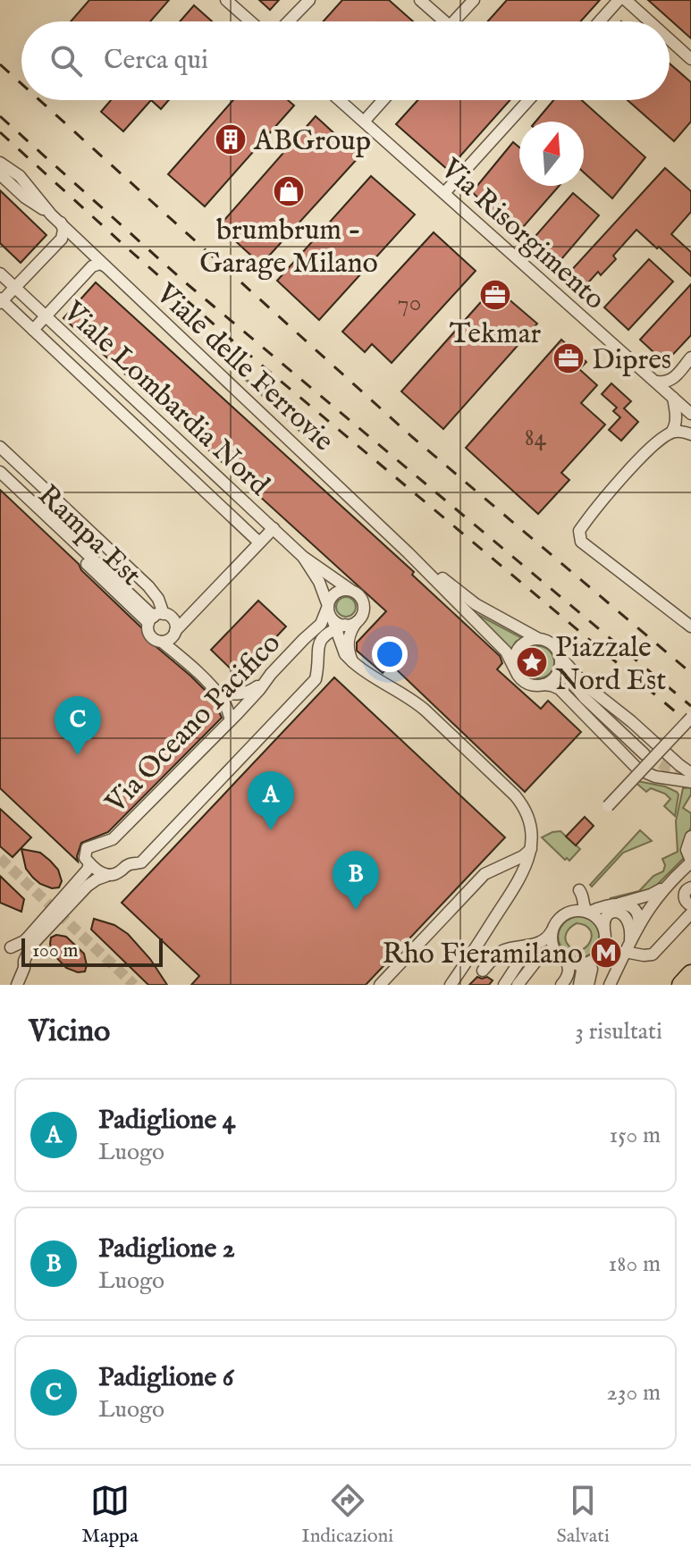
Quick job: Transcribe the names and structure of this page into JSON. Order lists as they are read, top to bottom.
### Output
{
  "streets": {
    "street": [
      "Via Risorgimento",
      "Viale delle Ferrovie",
      "Viale Lombardia Nord",
      "Rampa Est",
      "Via Oceano Pacifico"
    ]
  },
  "crossings": [
    ["Viale Lombardia Nord", "Via Oceano Pacifico"]
  ],
  "places": {
    "building": ["ABGroup"],
    "shop": ["brumbrum - Garage Milano"],
    "office": ["Tekmar", "Dipres"],
    "place": ["Piazzale Nord Est"],
    "metro station": ["Rho Fieramilano"]
  },
  "house_numbers": ["70", "84"],
  "scale_bar": "100 m",
  "north": "top",
  "page": {
    "search": "Cerca qui",
    "pins": ["C", "A", "B"],
    "scale": "100 m",
    "heading": ["Vicino", "3 risultati"],
    "list": [
      {
        "mark": "A",
        "name": "Padiglione 4",
        "note": "Luogo",
        "value": "150 m"
      },
      {
        "mark": "B",
        "name": "Padiglione 2",
        "note": "Luogo",
        "value": "180 m"
      },
      {
        "mark": "C",
        "name": "Padiglione 6",
        "note": "Luogo",
        "value": "230 m"
      }
    ],
    "nav": ["Mappa", "Indicazioni", "Salvati"]
  }
}
